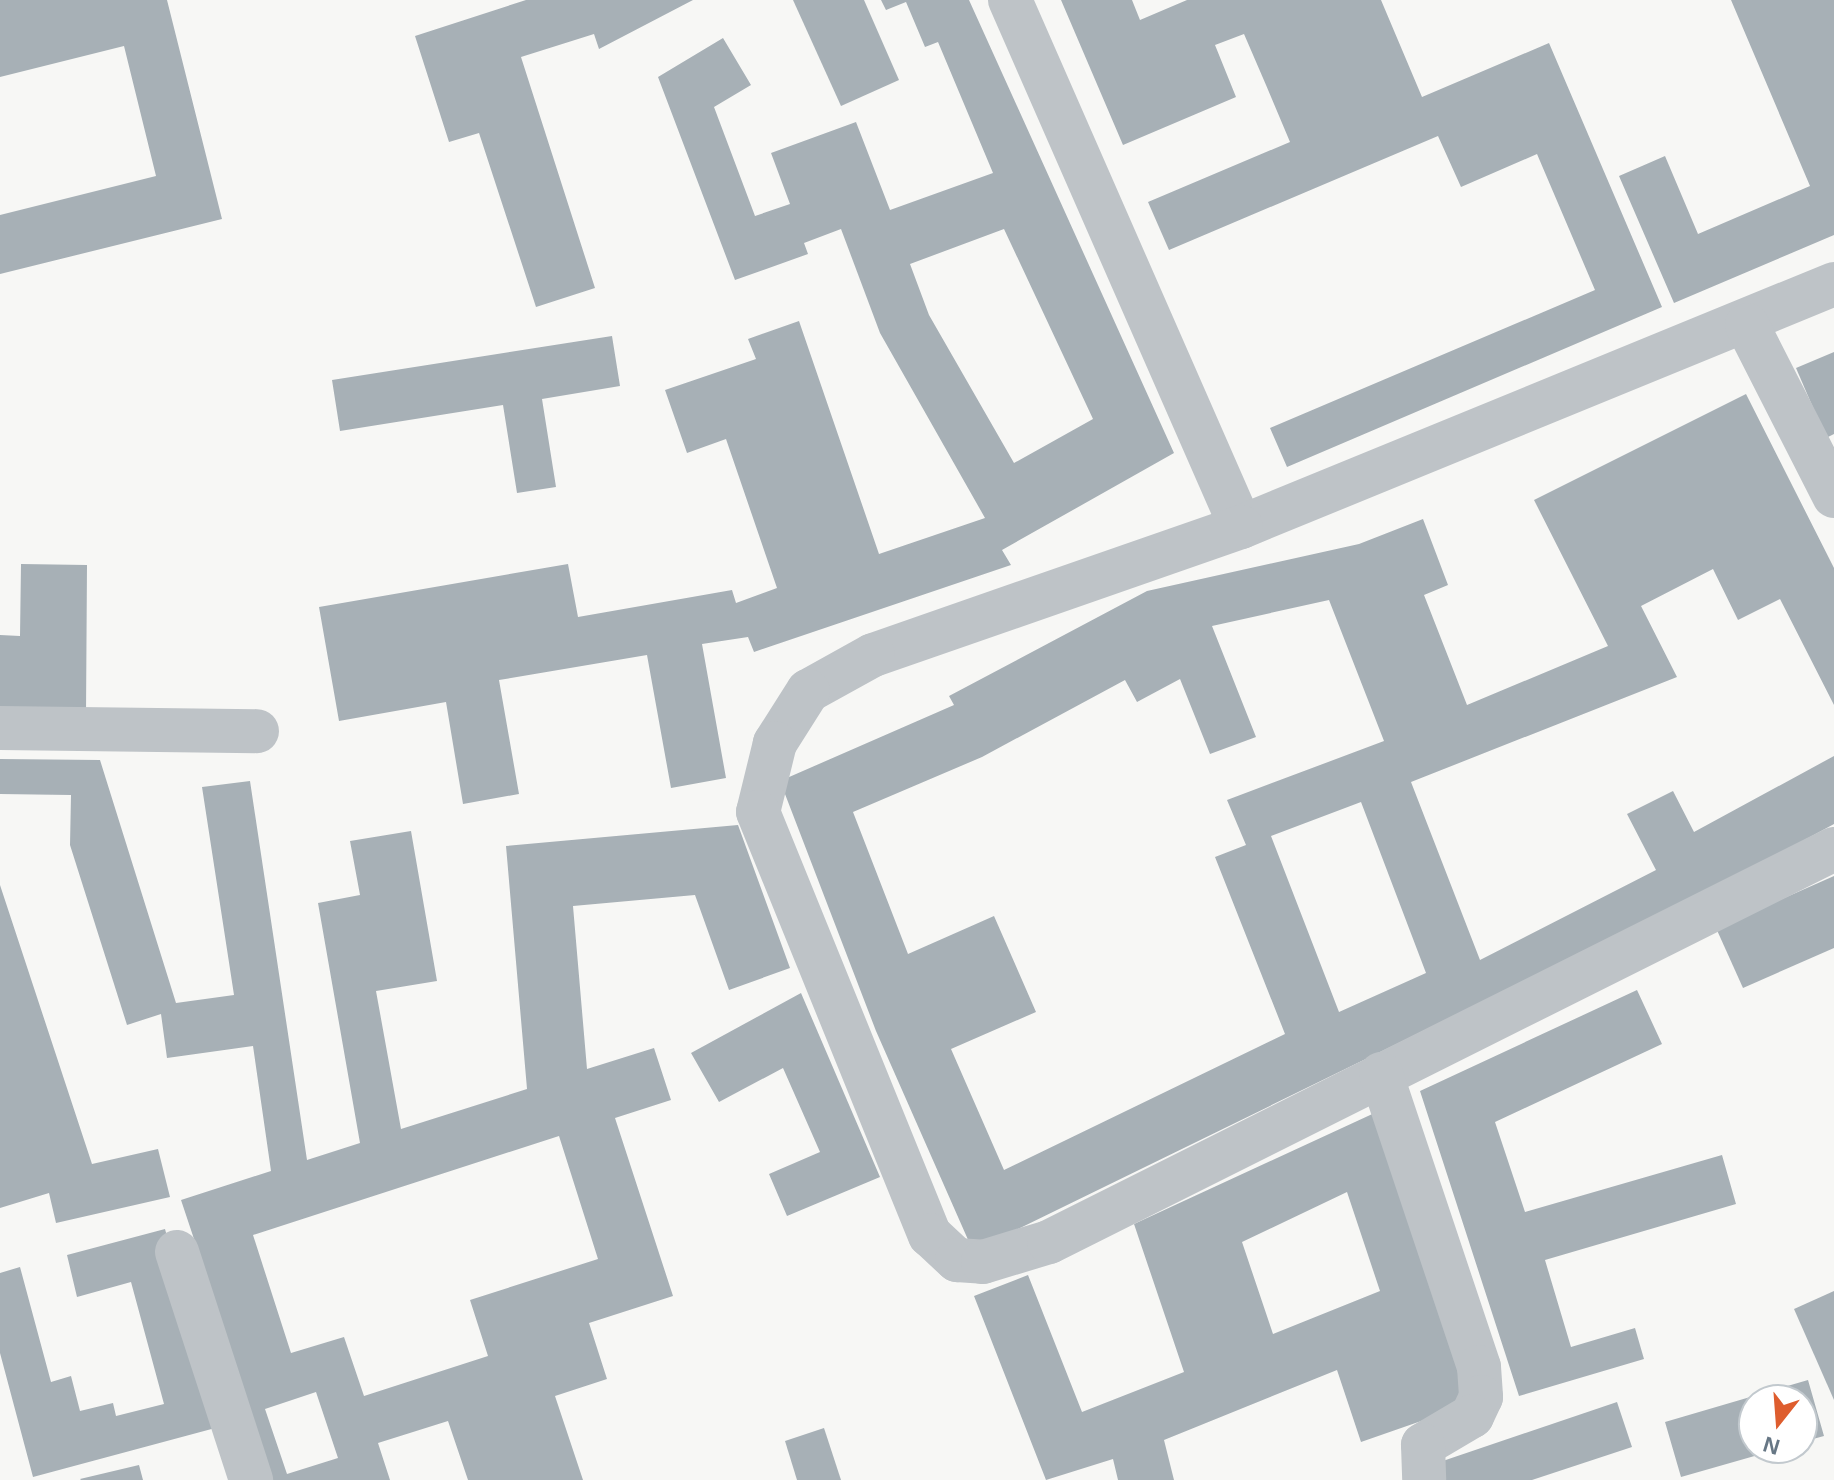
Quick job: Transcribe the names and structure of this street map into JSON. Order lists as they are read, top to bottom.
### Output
{
  "north": "bottom"
}
